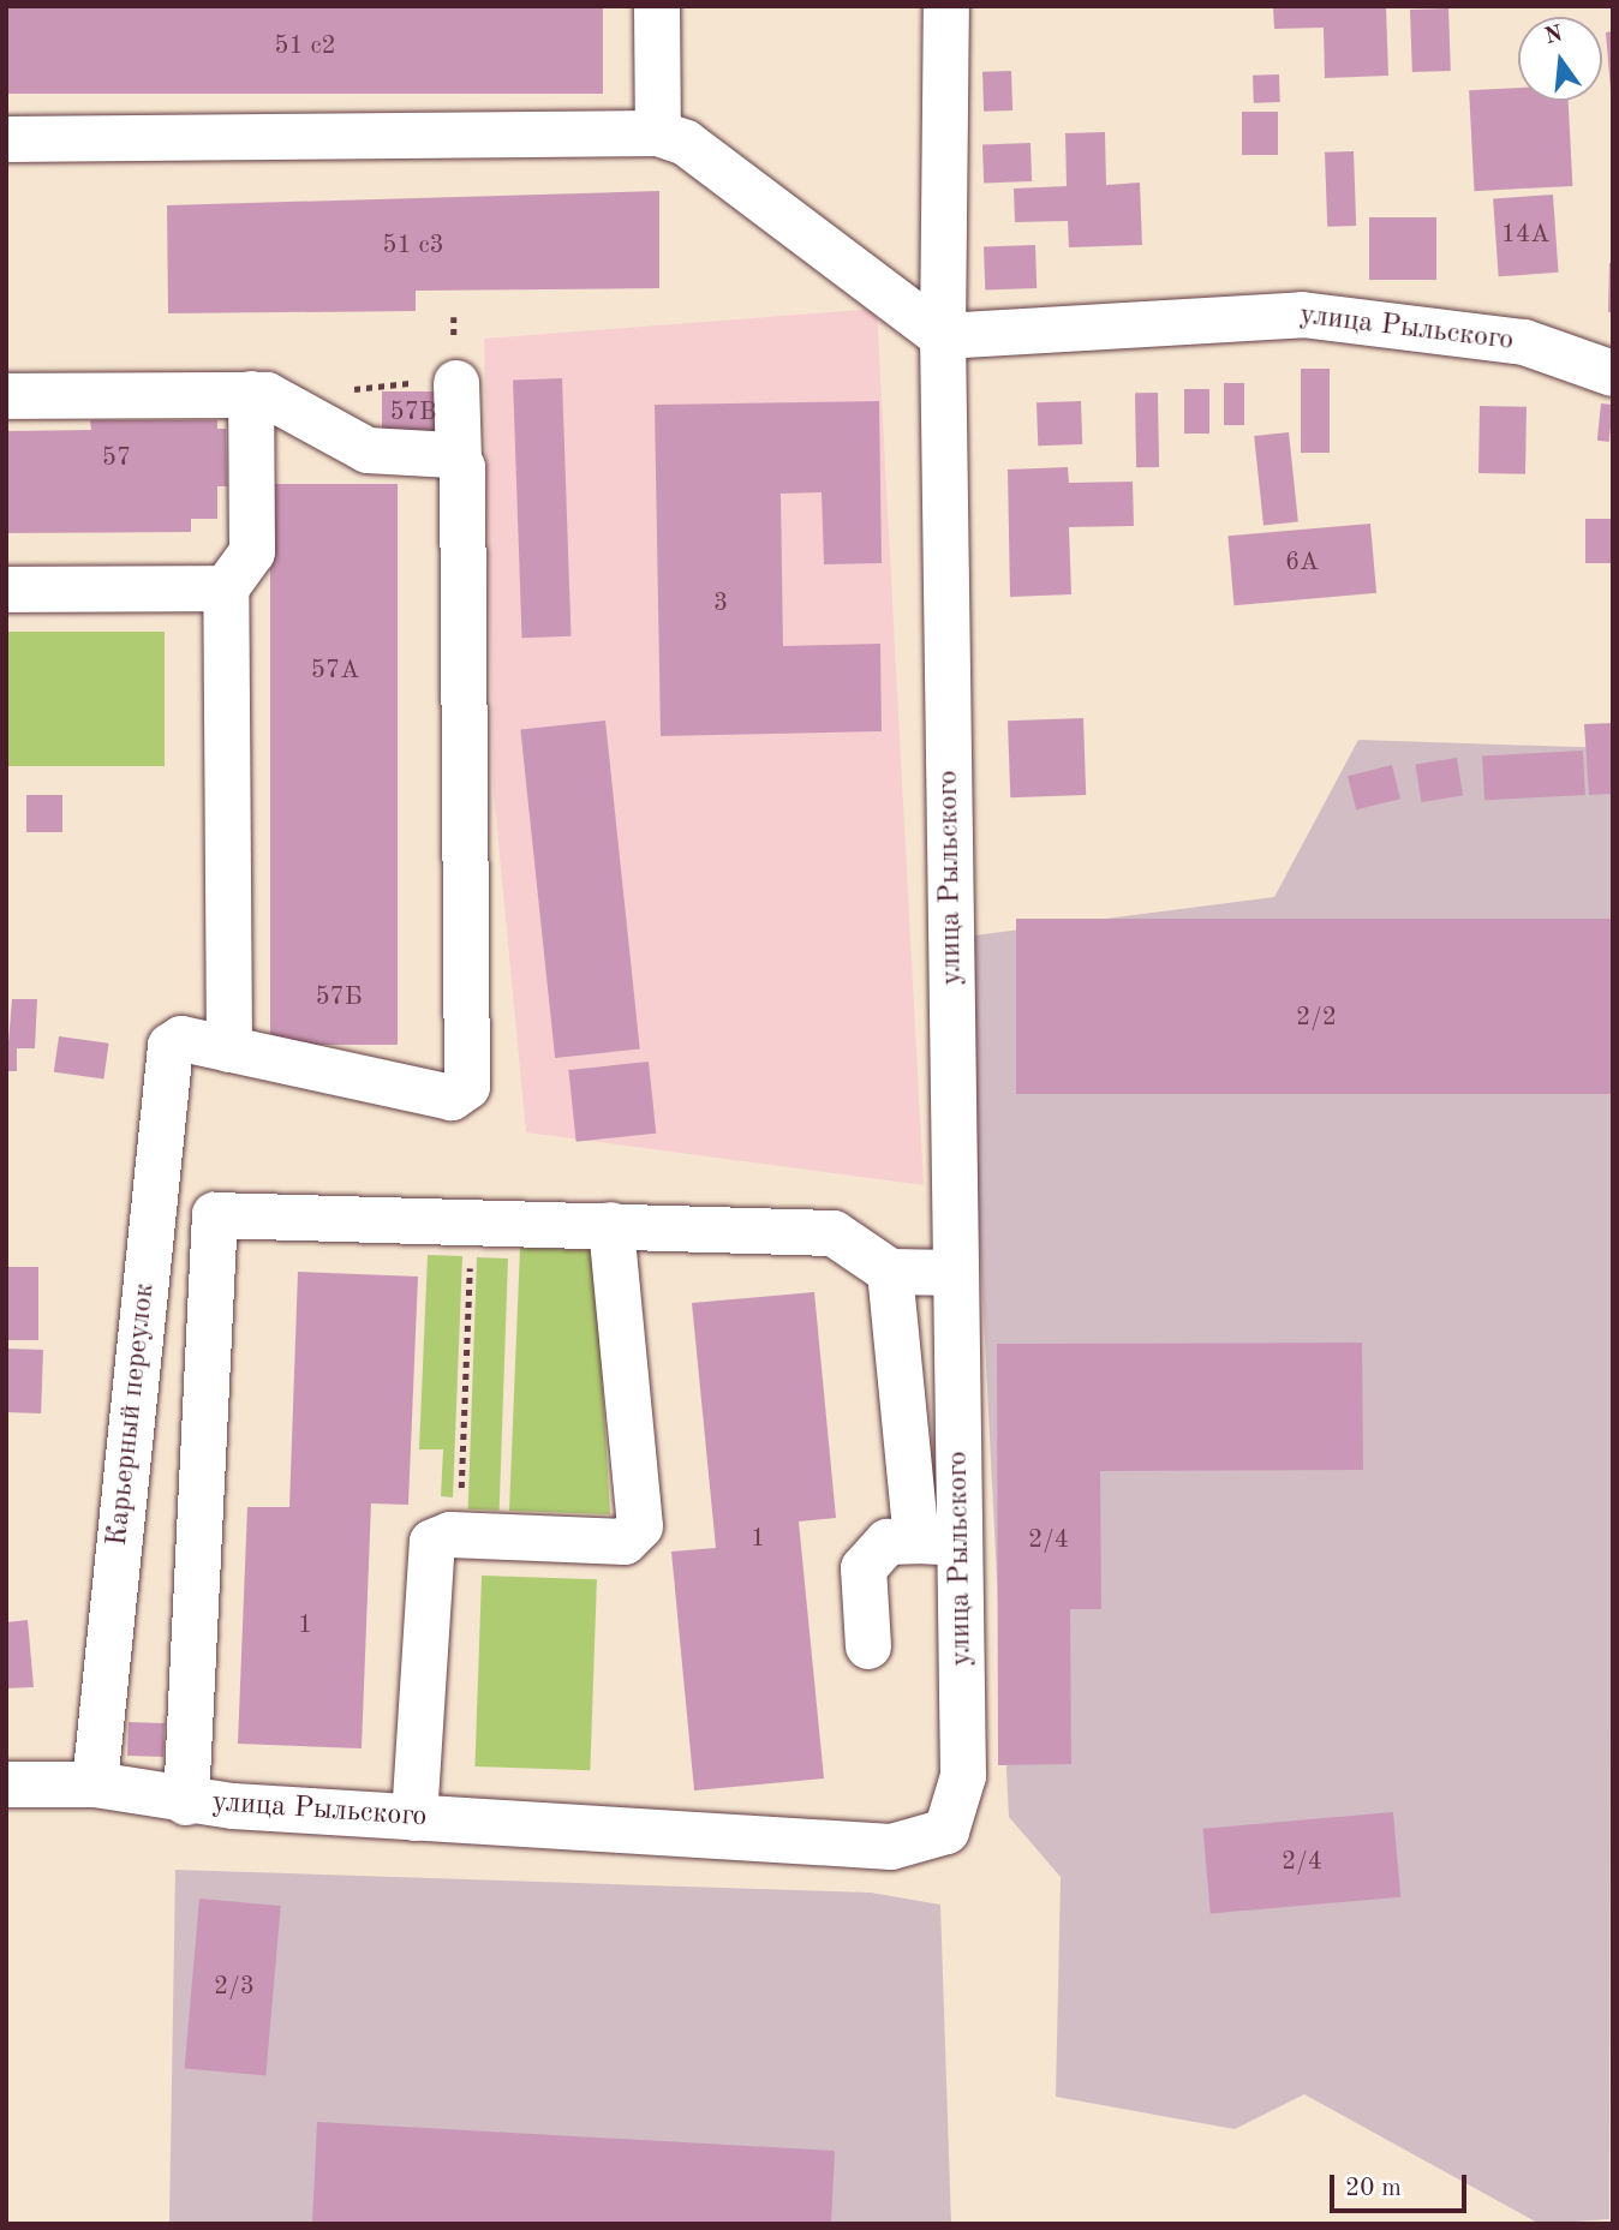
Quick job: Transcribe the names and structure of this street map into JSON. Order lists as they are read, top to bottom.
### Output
{
  "streets": {
    "street": ["улица Рыльского", "Карьерный переулок"]
  },
  "crossings": [
    ["улица Рыльского", "Карьерный переулок"]
  ],
  "house_numbers": [
    "51 с2",
    "14А",
    "51 с3",
    "57В",
    "57",
    "6А",
    "3",
    "57А",
    "57Б",
    "2/2",
    "1",
    "2/4",
    "1",
    "2/4",
    "2/3"
  ],
  "scale_bar": "20 m",
  "north": "top"
}
